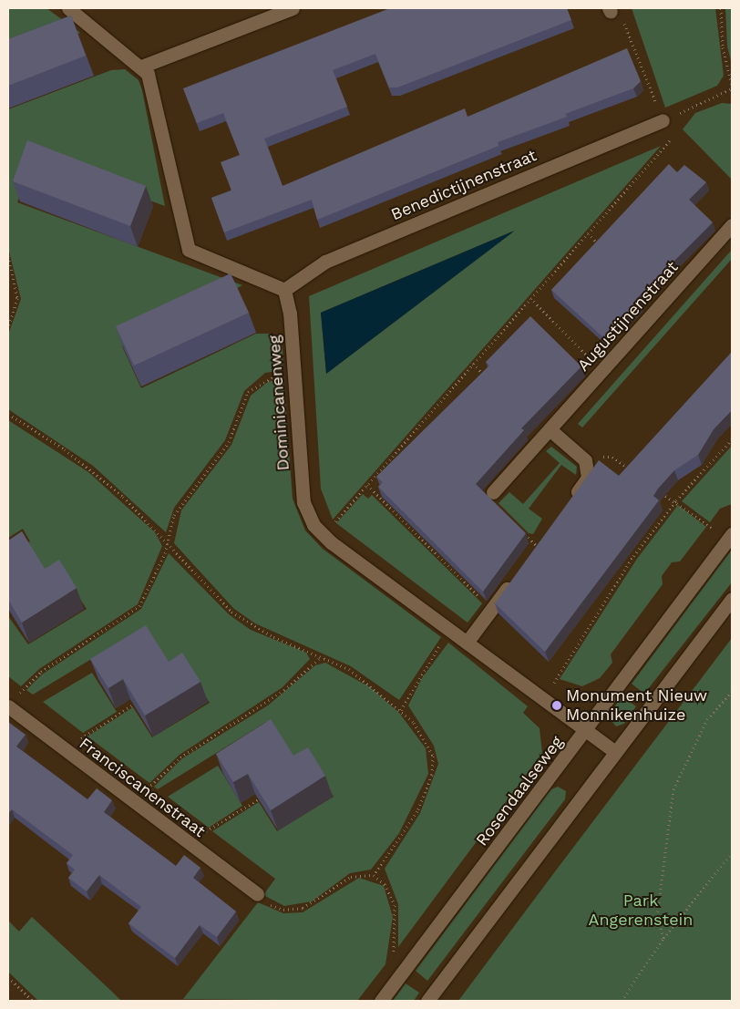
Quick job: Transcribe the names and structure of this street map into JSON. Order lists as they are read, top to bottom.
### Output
{
  "streets": {
    "street": [
      "Benedictijnenstraat",
      "Augustijnenstraat",
      "Dominicanenweg",
      "Franciscanenstraat",
      "Rosendaalseweg"
    ]
  },
  "crossings": [
    ["Benedictijnenstraat", "Dominicanenweg"],
    ["Dominicanenweg", "Rosendaalseweg"]
  ],
  "parks": ["Park Angerenstein"],
  "places": ["Monument Nieuw Monnikenhuize"]
}
